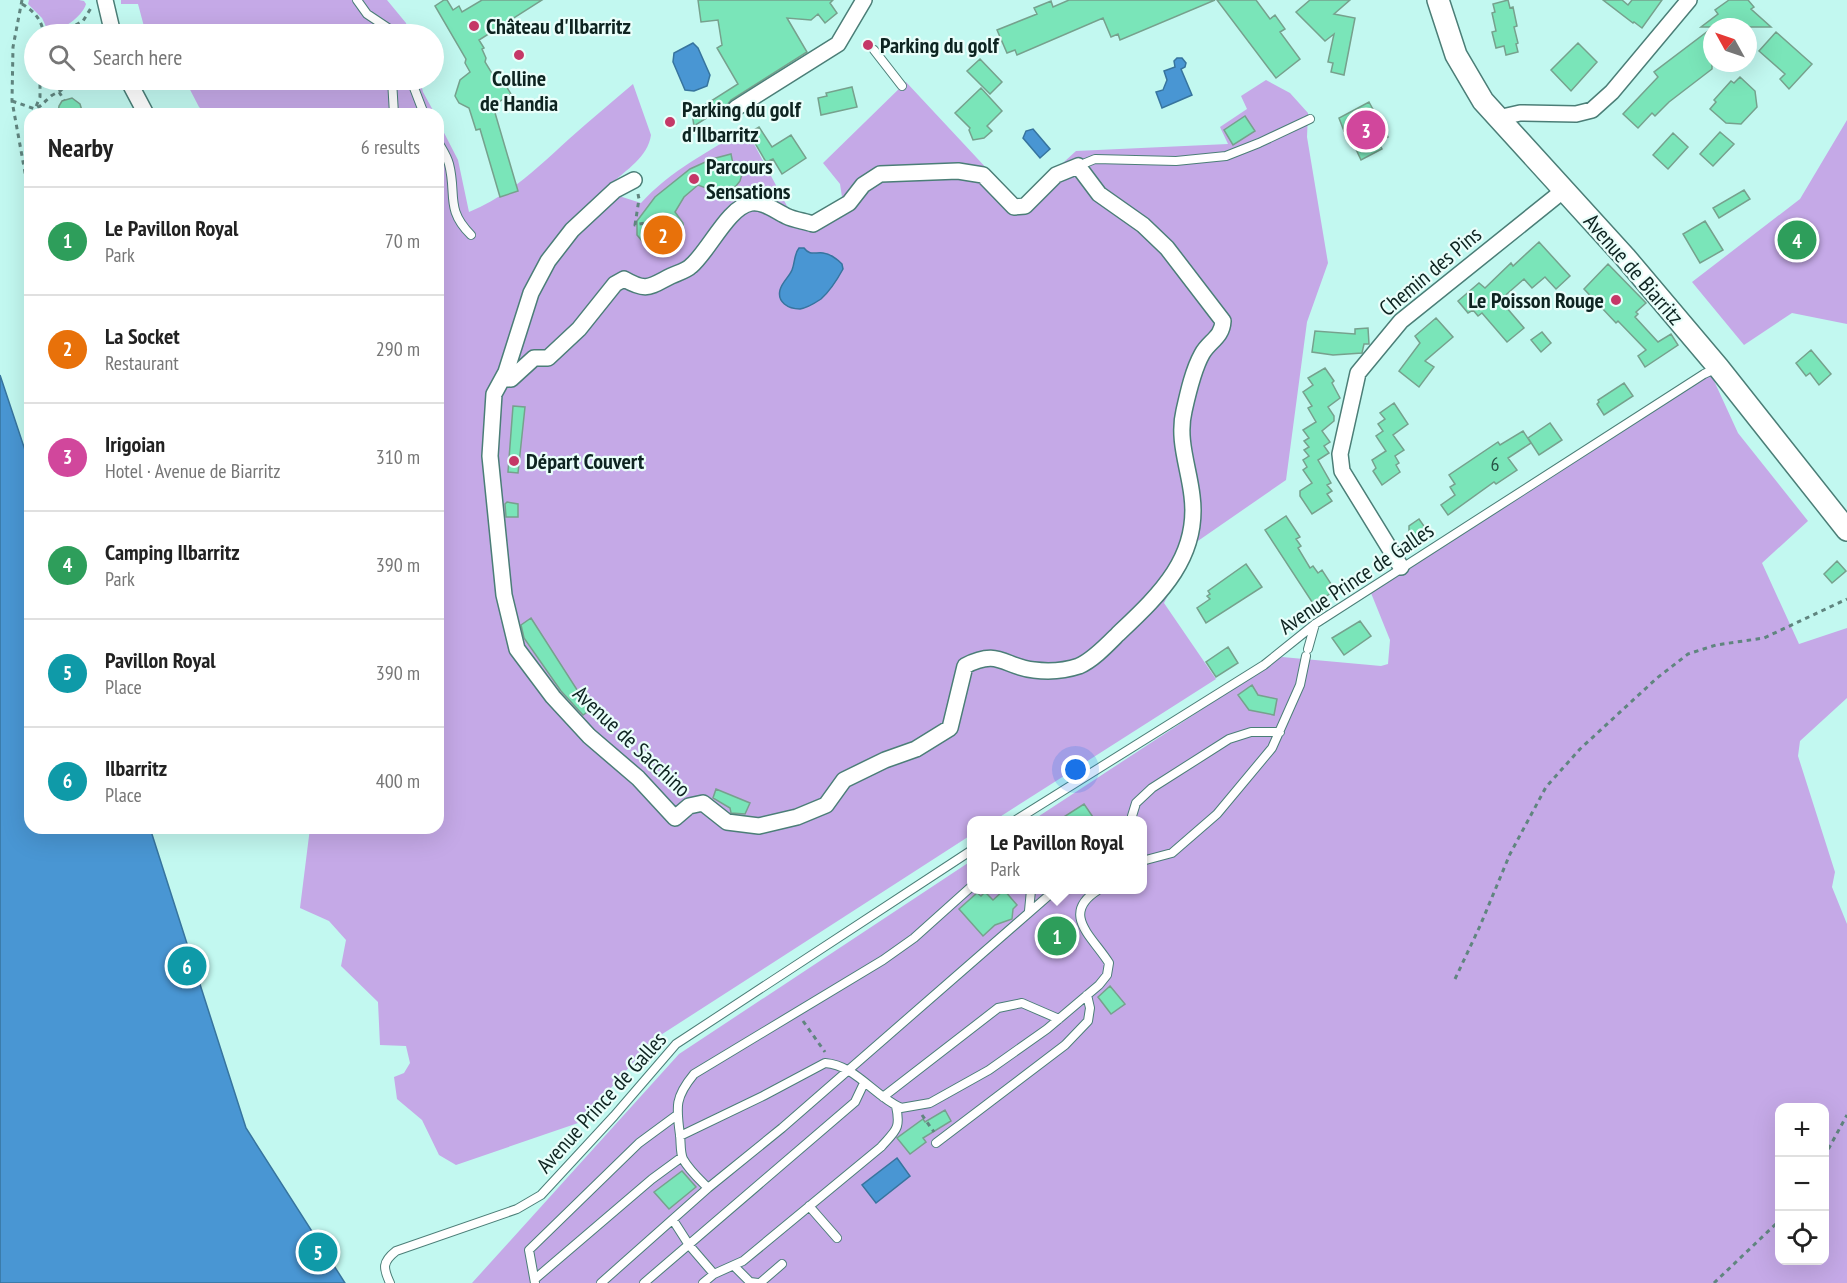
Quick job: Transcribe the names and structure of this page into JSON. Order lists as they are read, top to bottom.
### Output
{
  "streets": {
    "main road": ["Avenue de Biarritz"],
    "street": ["Chemin des Pins", "Avenue de Sacchino"],
    "lane": ["Avenue Prince de Galles"]
  },
  "crossings": [
    ["Avenue de Biarritz", "Chemin des Pins"],
    ["Avenue de Biarritz", "Avenue Prince de Galles"],
    ["Chemin des Pins", "Avenue Prince de Galles"]
  ],
  "places": [
    "Château d'Ilbarritz",
    "Parking du golf",
    "Colline de Handia",
    "Parking du golf d'Ilbarritz",
    "Parcours Sensations",
    "Le Poisson Rouge",
    "Départ Couvert"
  ],
  "house_numbers": ["6"],
  "north": "top left",
  "page": {
    "search": "Search here",
    "pins": [
      "3",
      "2",
      "4",
      "1",
      "6",
      "5"
    ],
    "heading": ["Nearby", "6 results"],
    "list": [
      {
        "mark": "1",
        "name": "Le Pavillon Royal",
        "note": "Park",
        "value": "70 m"
      },
      {
        "mark": "2",
        "name": "La Socket",
        "note": "Restaurant",
        "value": "290 m"
      },
      {
        "mark": "3",
        "name": "Irigoian",
        "note": "Hotel · Avenue de Biarritz",
        "value": "310 m"
      },
      {
        "mark": "4",
        "name": "Camping Ilbarritz",
        "note": "Park",
        "value": "390 m"
      },
      {
        "mark": "5",
        "name": "Pavillon Royal",
        "note": "Place",
        "value": "390 m"
      },
      {
        "mark": "6",
        "name": "Ilbarritz",
        "note": "Place",
        "value": "400 m"
      }
    ],
    "popup": ["Le Pavillon Royal", "Park"],
    "map_buttons": ["+", "−"]
  }
}
